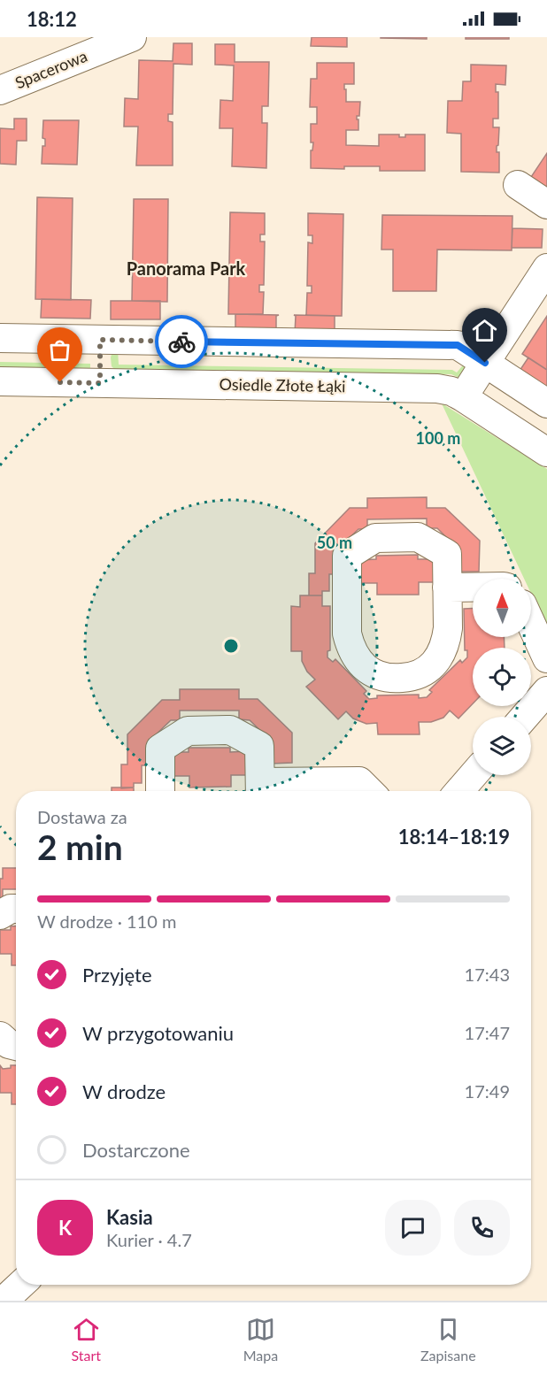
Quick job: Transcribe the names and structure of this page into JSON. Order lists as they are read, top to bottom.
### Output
{
  "streets": {
    "street": ["Spacerowa", "Osiedle Złote Łąki"]
  },
  "districts": ["Panorama Park"],
  "north": "top",
  "page": {
    "status": "18:12",
    "heading": ["2 min", "Dostawa za", "18:14–18:19"],
    "panel": ["Kasia", "Kurier · 4.7"],
    "bar": "W drodze · 110 m",
    "list": [
      ["Przyjęte", "17:43"],
      ["W przygotowaniu", "17:47"],
      ["W drodze", "17:49"],
      "Dostarczone"
    ],
    "round": "K",
    "tabs": ["Start", "Mapa", "Zapisane"]
  },
  "rings": ["100 m", "50 m"]
}
